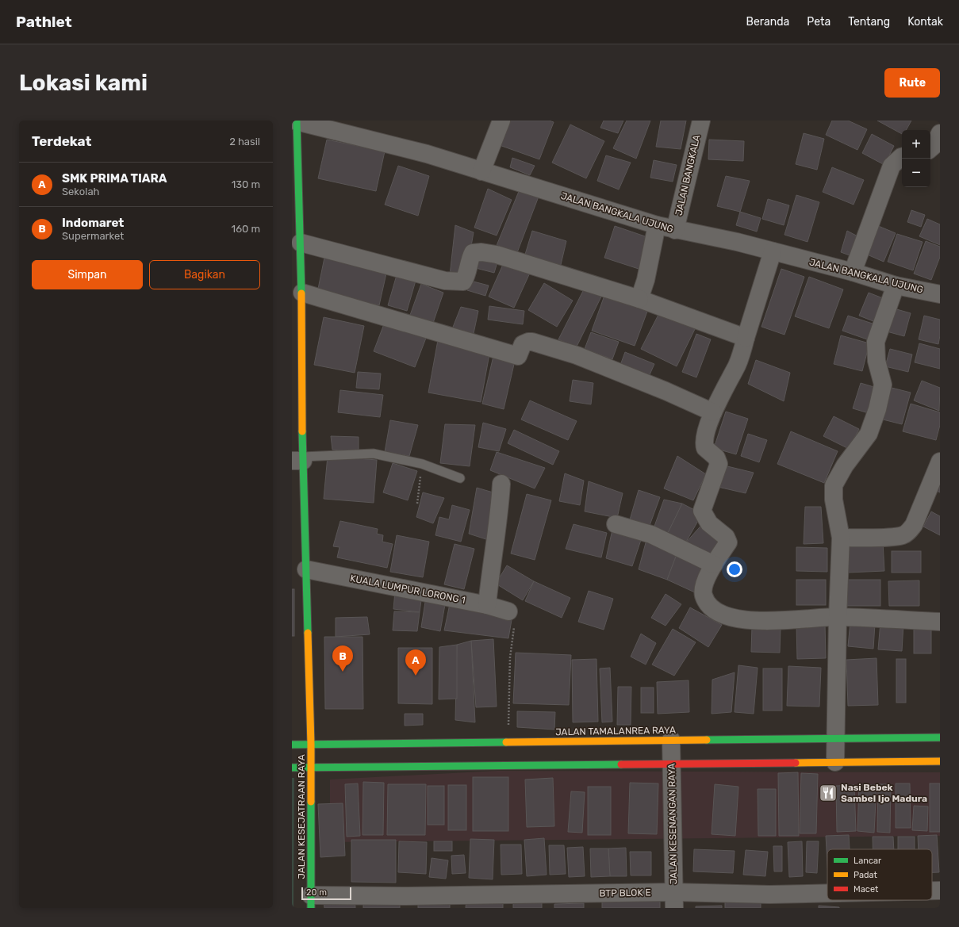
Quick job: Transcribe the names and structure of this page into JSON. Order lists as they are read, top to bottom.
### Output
{
  "streets": {
    "main road": ["JALAN TAMALANREA RAYA", "JALAN KESEJATRAAN RAYA"],
    "street": [
      "JALAN BANGKALA",
      "JALAN BANGKALA UJUNG",
      "KUALA LUMPUR LORONG 1",
      "JALAN KESENANGAN RAYA",
      "BTP BLOK E"
    ]
  },
  "crossings": [
    ["JALAN BANGKALA", "JALAN BANGKALA UJUNG"],
    ["JALAN BANGKALA UJUNG", "JALAN KESEJATRAAN RAYA"],
    ["KUALA LUMPUR LORONG 1", "JALAN KESEJATRAAN RAYA"],
    ["JALAN TAMALANREA RAYA", "JALAN KESEJATRAAN RAYA"],
    ["JALAN TAMALANREA RAYA", "JALAN KESENANGAN RAYA"],
    ["JALAN KESEJATRAAN RAYA", "BTP BLOK E"],
    ["JALAN KESENANGAN RAYA", "BTP BLOK E"]
  ],
  "places": {
    "restaurant": ["Nasi Bebek Sambel Ijo Madura"]
  },
  "legend": ["Lancar", "Padat", "Macet"],
  "scale_bar": "20 m",
  "page": {
    "header": "Pathlet",
    "nav": [
      "Beranda",
      "Peta",
      "Tentang",
      "Kontak"
    ],
    "buttons": [
      "Rute",
      ["Simpan", "Bagikan"]
    ],
    "title": "Lokasi kami",
    "heading": ["Terdekat", "2 hasil"],
    "map_buttons": ["+", "−"],
    "list": [
      {
        "mark": "A",
        "name": "SMK PRIMA TIARA",
        "note": "Sekolah",
        "value": "130 m"
      },
      {
        "mark": "B",
        "name": "Indomaret",
        "note": "Supermarket",
        "value": "160 m"
      }
    ],
    "pins": ["B", "A"],
    "scale": "20 m"
  }
}
